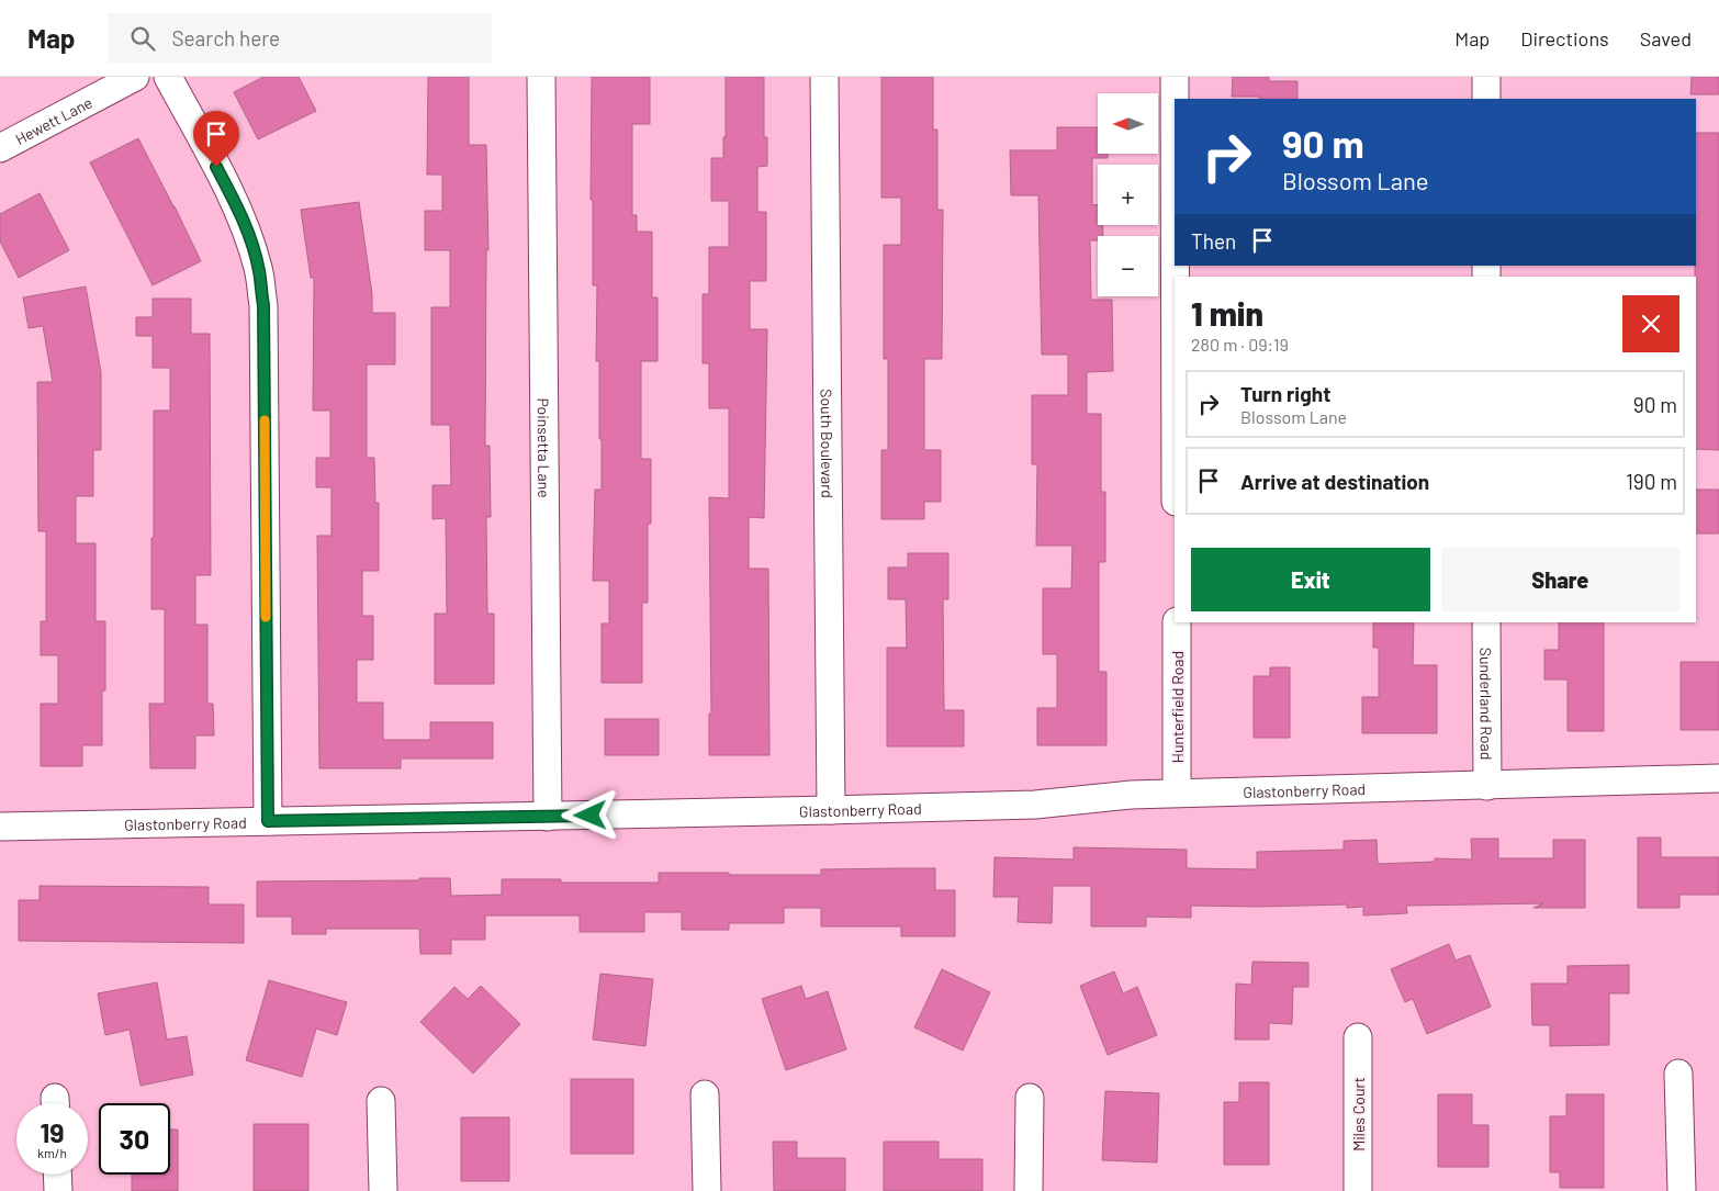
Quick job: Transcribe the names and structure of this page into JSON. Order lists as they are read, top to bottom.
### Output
{
  "streets": {
    "street": [
      "Hewett Lane",
      "South Boulevard",
      "Poinsetta Lane",
      "Sunderland Road",
      "Hunterfield Road",
      "Glastonberry Road",
      "Miles Court"
    ]
  },
  "crossings": [
    ["South Boulevard", "Glastonberry Road"],
    ["Poinsetta Lane", "Glastonberry Road"],
    ["Sunderland Road", "Glastonberry Road"],
    ["Hunterfield Road", "Glastonberry Road"]
  ],
  "north": "left",
  "page": {
    "header": "Map",
    "search": "Search here",
    "nav": ["Map", "Directions", "Saved"],
    "map_buttons": ["+", "−"],
    "turn": ["90 m", "Blossom Lane"],
    "then": "Then",
    "heading": ["1 min", "280 m · 09:19"],
    "list": [
      {
        "name": "Turn right",
        "note": "Blossom Lane",
        "value": "90 m"
      },
      {
        "name": "Arrive at destination",
        "value": "190 m"
      }
    ],
    "buttons": ["Exit", "Share"],
    "speed": "19 km/h",
    "limit": "30"
  }
}
